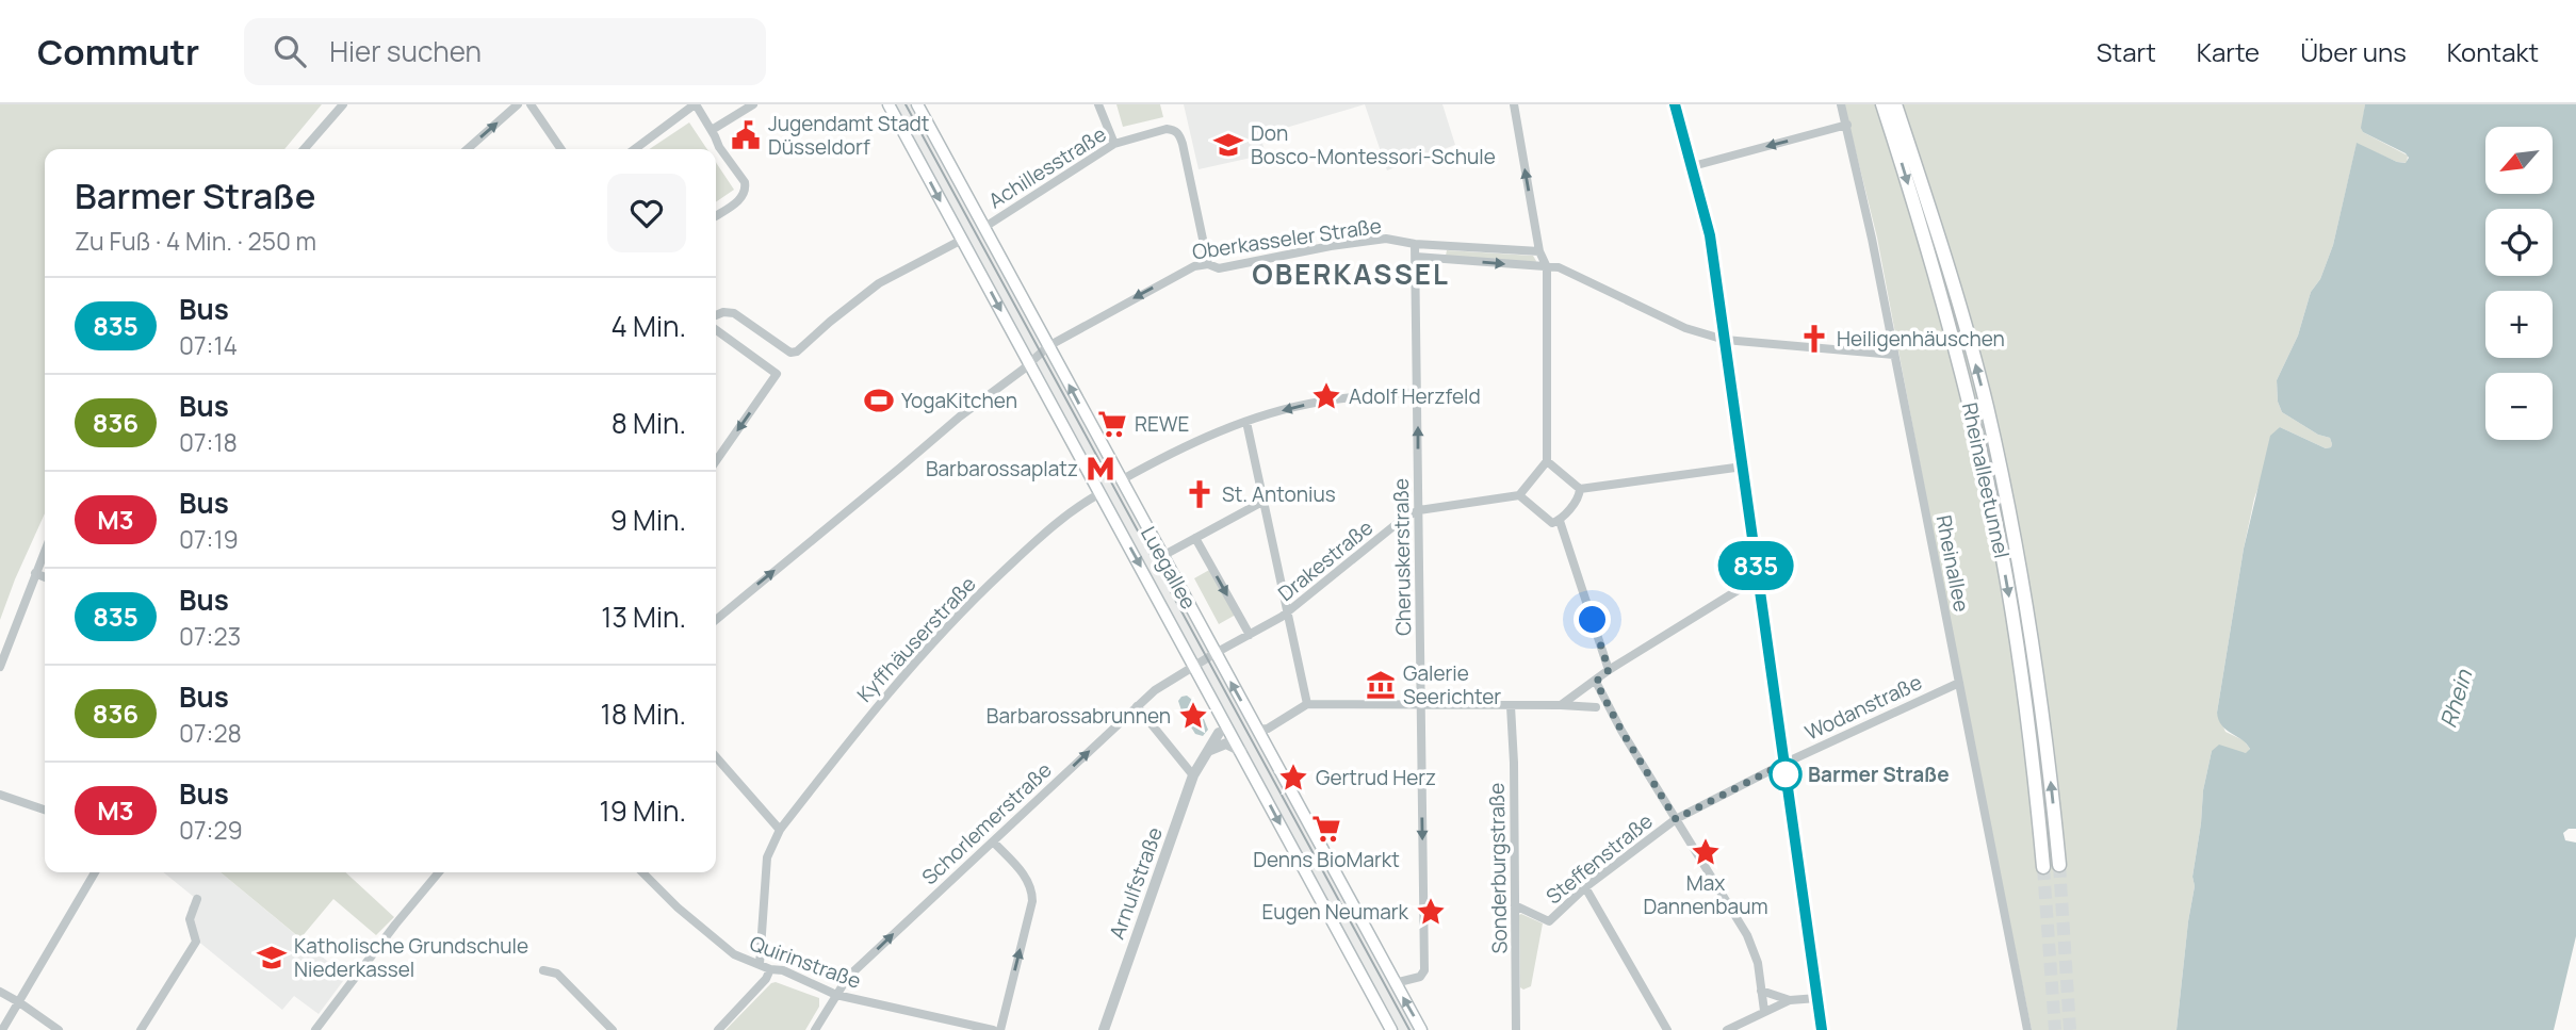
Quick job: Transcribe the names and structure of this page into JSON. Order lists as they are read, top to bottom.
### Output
{
  "streets": {
    "highway": ["Rheinalleetunnel"],
    "main road": ["Luegallee"],
    "street": [
      "Achillesstraße",
      "Oberkasseler Straße",
      "Cheruskerstraße",
      "Drakestraße",
      "Rheinallee",
      "Kyffhäuserstraße",
      "Wodanstraße",
      "Schorlemerstraße",
      "Steffenstraße",
      "Sonderburgstraße",
      "Arnulfstraße",
      "Quirinstraße"
    ]
  },
  "crossings": [
    ["Achillesstraße", "Oberkasseler Straße"],
    ["Achillesstraße", "Luegallee"],
    ["Oberkasseler Straße", "Cheruskerstraße"],
    ["Oberkasseler Straße", "Luegallee"],
    ["Cheruskerstraße", "Drakestraße"],
    ["Cheruskerstraße", "Luegallee"],
    ["Drakestraße", "Luegallee"],
    ["Drakestraße", "Schorlemerstraße"],
    ["Rheinallee", "Wodanstraße"],
    ["Luegallee", "Kyffhäuserstraße"],
    ["Luegallee", "Schorlemerstraße"],
    ["Kyffhäuserstraße", "Quirinstraße"],
    ["Wodanstraße", "Steffenstraße"],
    ["Schorlemerstraße", "Quirinstraße"],
    ["Steffenstraße", "Sonderburgstraße"]
  ],
  "one_way": ["Schorlemerstraße"],
  "districts": ["OBERKASSEL"],
  "water": ["Rhein"],
  "places": {
    "public building": ["Jugendamt Stadt Düsseldorf"],
    "school or university": ["Don Bosco-Montessori-Schule", "Katholische Grundschule Niederkassel"],
    "church": ["Heiligenhäuschen", "St. Antonius"],
    "place": [
      "Adolf Herzfeld",
      "Barbarossabrunnen",
      "Gertrud Herz",
      "Max Dannenbaum",
      "Eugen Neumark"
    ],
    "sports": ["YogaKitchen"],
    "supermarket": ["REWE", "Denns BioMarkt"],
    "metro station": ["Barbarossaplatz"],
    "museum": ["Galerie Seerichter"],
    "other": ["Barmer Straße"]
  },
  "lines": ["bus line 835"],
  "north": "bottom left",
  "page": {
    "header": "Commutr",
    "search": "Hier suchen",
    "nav": [
      "Start",
      "Karte",
      "Über uns",
      "Kontakt"
    ],
    "on_map": "835",
    "map_buttons": ["+", "−"],
    "heading": ["Barmer Straße", "Zu Fuß · 4 Min. · 250 m"],
    "list": [
      {
        "mark": "835",
        "name": "Bus",
        "note": "07:14",
        "value": "4 Min."
      },
      {
        "mark": "836",
        "name": "Bus",
        "note": "07:18",
        "value": "8 Min."
      },
      {
        "mark": "M3",
        "name": "Bus",
        "note": "07:19",
        "value": "9 Min."
      },
      {
        "mark": "835",
        "name": "Bus",
        "note": "07:23",
        "value": "13 Min."
      },
      {
        "mark": "836",
        "name": "Bus",
        "note": "07:28",
        "value": "18 Min."
      },
      {
        "mark": "M3",
        "name": "Bus",
        "note": "07:29",
        "value": "19 Min."
      }
    ]
  }
}
